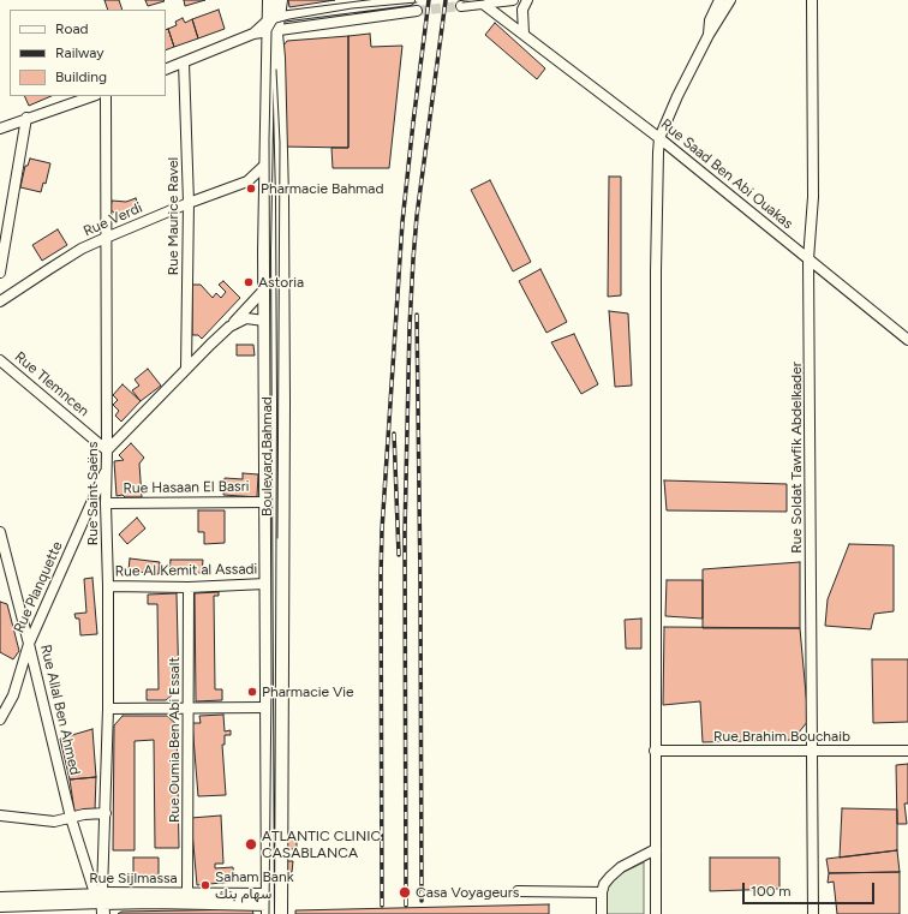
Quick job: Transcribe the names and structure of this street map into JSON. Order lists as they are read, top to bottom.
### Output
{
  "streets": {
    "main road": ["Boulevard Bahmad", "Rue Sijlmassa"],
    "street": [
      "Rue Saad Ben Abi Ouakas",
      "Rue Maurice Ravel",
      "Rue Verdi",
      "Rue Tlemncen",
      "Rue Soldat Tawfik Abdelkader",
      "Rue Hasaan El Basri",
      "Rue Saint Saëns",
      "Rue Al Kemit al Assadi",
      "Rue Planquette",
      "Rue Allal Ben Ahmed",
      "Rue Brahim Bouchaib",
      "Rue Oumia Ben Abi Essalt"
    ]
  },
  "crossings": [
    ["Rue Saad Ben Abi Ouakas", "Rue Soldat Tawfik Abdelkader"],
    ["Rue Maurice Ravel", "Rue Verdi"],
    ["Rue Verdi", "Boulevard Bahmad"],
    ["Rue Verdi", "Rue Saint Saëns"],
    ["Rue Tlemncen", "Rue Saint Saëns"],
    ["Boulevard Bahmad", "Rue Hasaan El Basri"],
    ["Boulevard Bahmad", "Rue Al Kemit al Assadi"],
    ["Boulevard Bahmad", "Rue Sijlmassa"],
    ["Rue Soldat Tawfik Abdelkader", "Rue Brahim Bouchaib"],
    ["Rue Hasaan El Basri", "Rue Saint Saëns"],
    ["Rue Saint Saëns", "Rue Al Kemit al Assadi"],
    ["Rue Saint Saëns", "Rue Planquette"],
    ["Rue Saint Saëns", "Rue Allal Ben Ahmed"],
    ["Rue Saint Saëns", "Rue Sijlmassa"],
    ["Rue Al Kemit al Assadi", "Rue Oumia Ben Abi Essalt"],
    ["Rue Planquette", "Rue Allal Ben Ahmed"],
    ["Rue Allal Ben Ahmed", "Rue Sijlmassa"],
    ["Rue Oumia Ben Abi Essalt", "Rue Sijlmassa"]
  ],
  "places": [
    "Pharmacie Bahmad",
    "Astoria",
    "Pharmacie Vie",
    "ATLANTIC CLINIC CASABLANCA",
    "Saham Bank سهام بنك",
    "Casa Voyageurs"
  ],
  "legend": ["Road", "Railway", "Building"],
  "scale_bar": "100 m"
}
